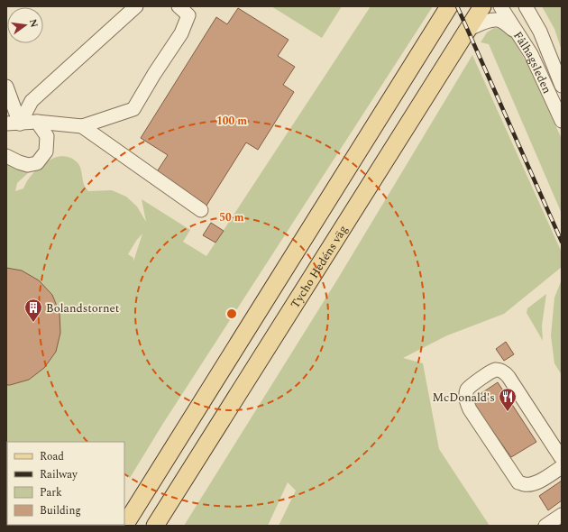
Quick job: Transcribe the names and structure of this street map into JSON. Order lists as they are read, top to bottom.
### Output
{
  "streets": {
    "main road": ["Tycho Hedéns väg"],
    "street": ["Fålhagsleden"]
  },
  "places": {
    "building": ["Bolandstornet"],
    "restaurant": ["McDonald's"]
  },
  "legend": [
    "Road",
    "Railway",
    "Park",
    "Building"
  ],
  "north": "right",
  "rings": ["100 m", "50 m"]
}
